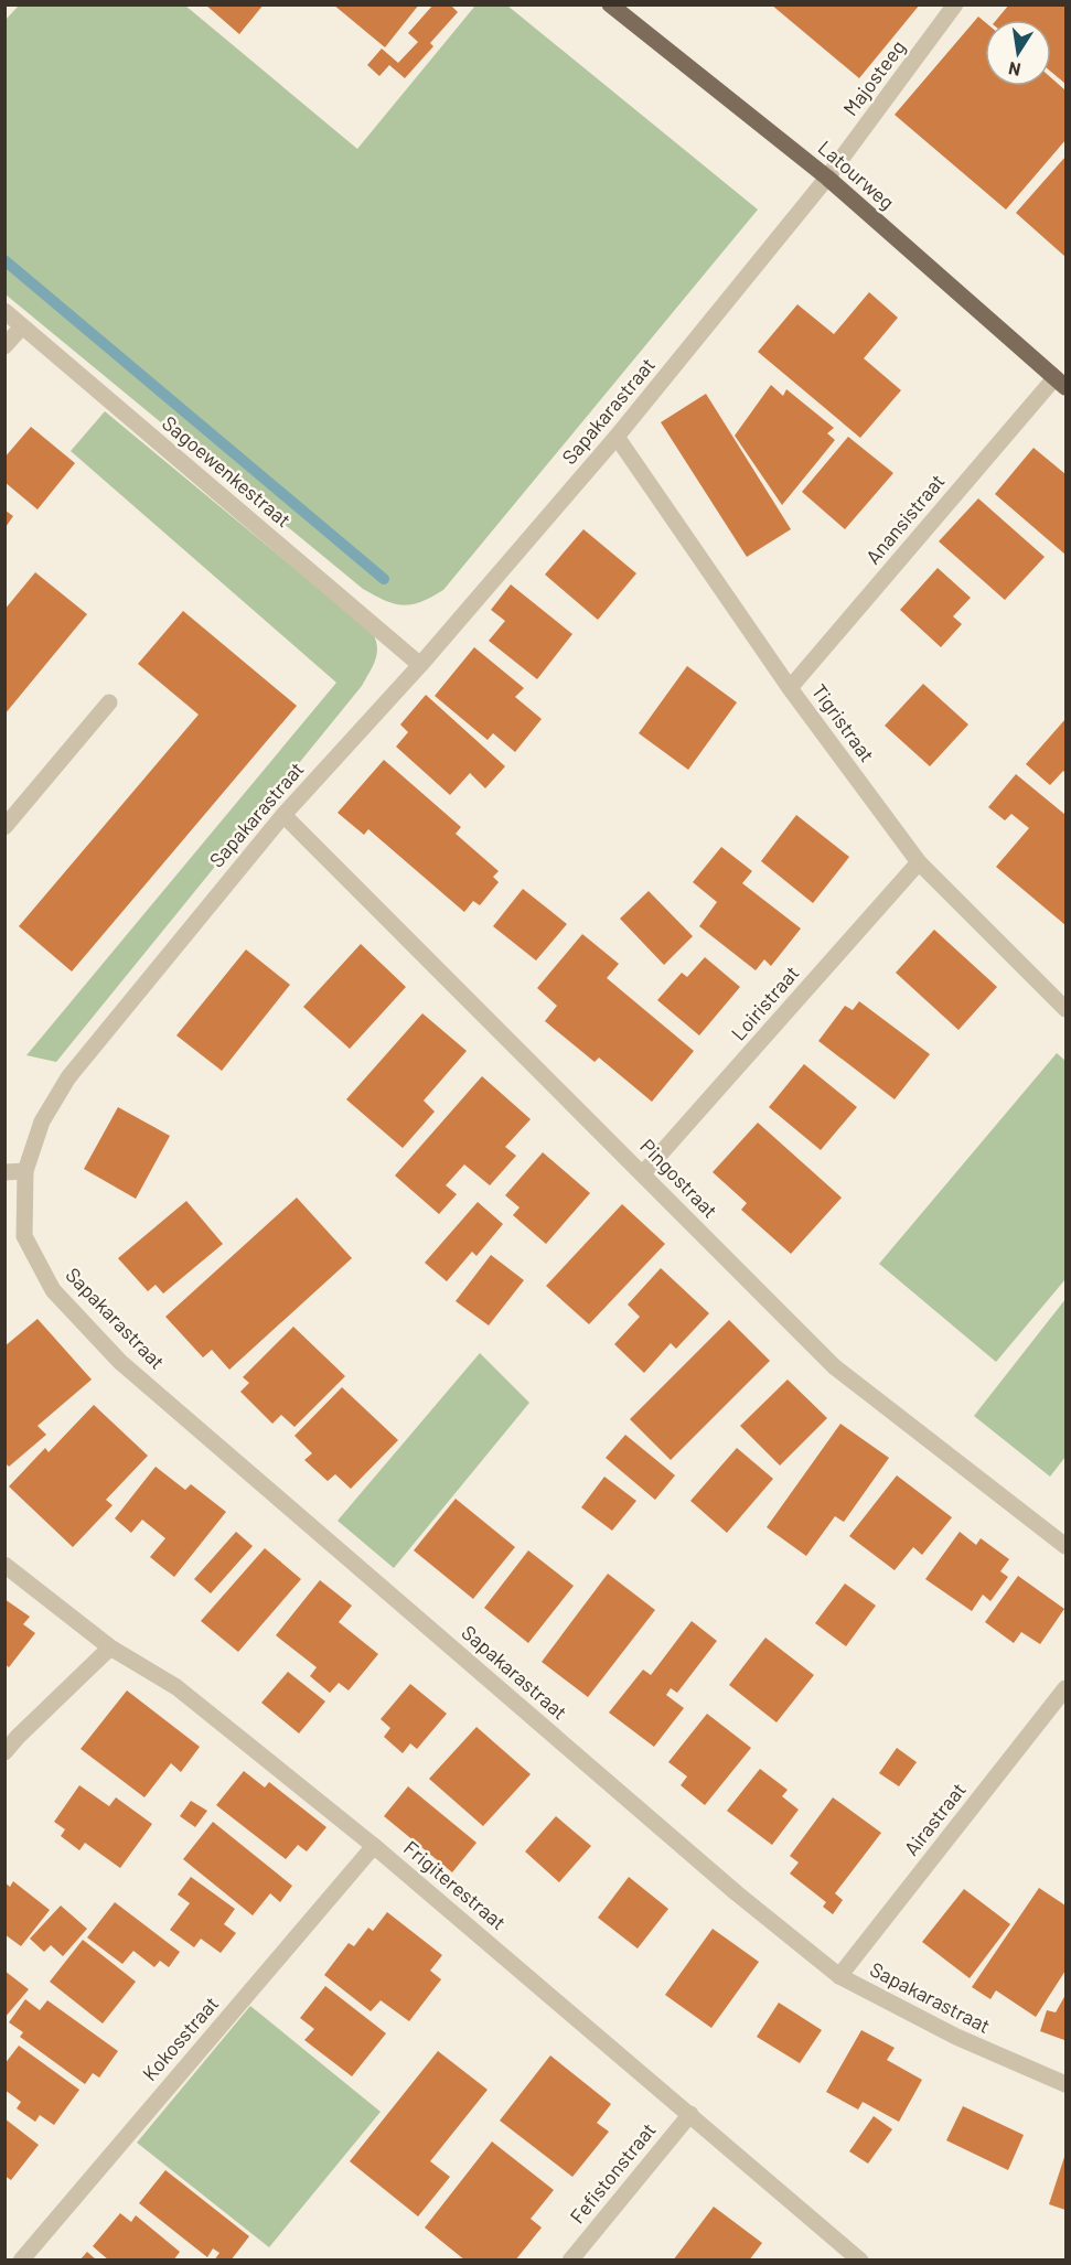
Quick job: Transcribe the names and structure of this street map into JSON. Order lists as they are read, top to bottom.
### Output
{
  "streets": {
    "main road": ["Latourweg"],
    "street": [
      "Majosteeg",
      "Sapakarastraat",
      "Sagoewenkestraat",
      "Anansistraat",
      "Tigristraat",
      "Loiristraat",
      "Pingostraat",
      "Airastraat",
      "Frigiterestraat",
      "Kokosstraat",
      "Fefistonstraat"
    ]
  },
  "crossings": [
    ["Majosteeg", "Latourweg"],
    ["Majosteeg", "Sapakarastraat"],
    ["Latourweg", "Sapakarastraat"],
    ["Latourweg", "Anansistraat"],
    ["Sapakarastraat", "Sagoewenkestraat"],
    ["Sapakarastraat", "Tigristraat"],
    ["Sapakarastraat", "Pingostraat"],
    ["Sapakarastraat", "Airastraat"],
    ["Anansistraat", "Tigristraat"],
    ["Tigristraat", "Loiristraat"],
    ["Loiristraat", "Pingostraat"],
    ["Frigiterestraat", "Kokosstraat"],
    ["Frigiterestraat", "Fefistonstraat"]
  ],
  "north": "bottom"
}
